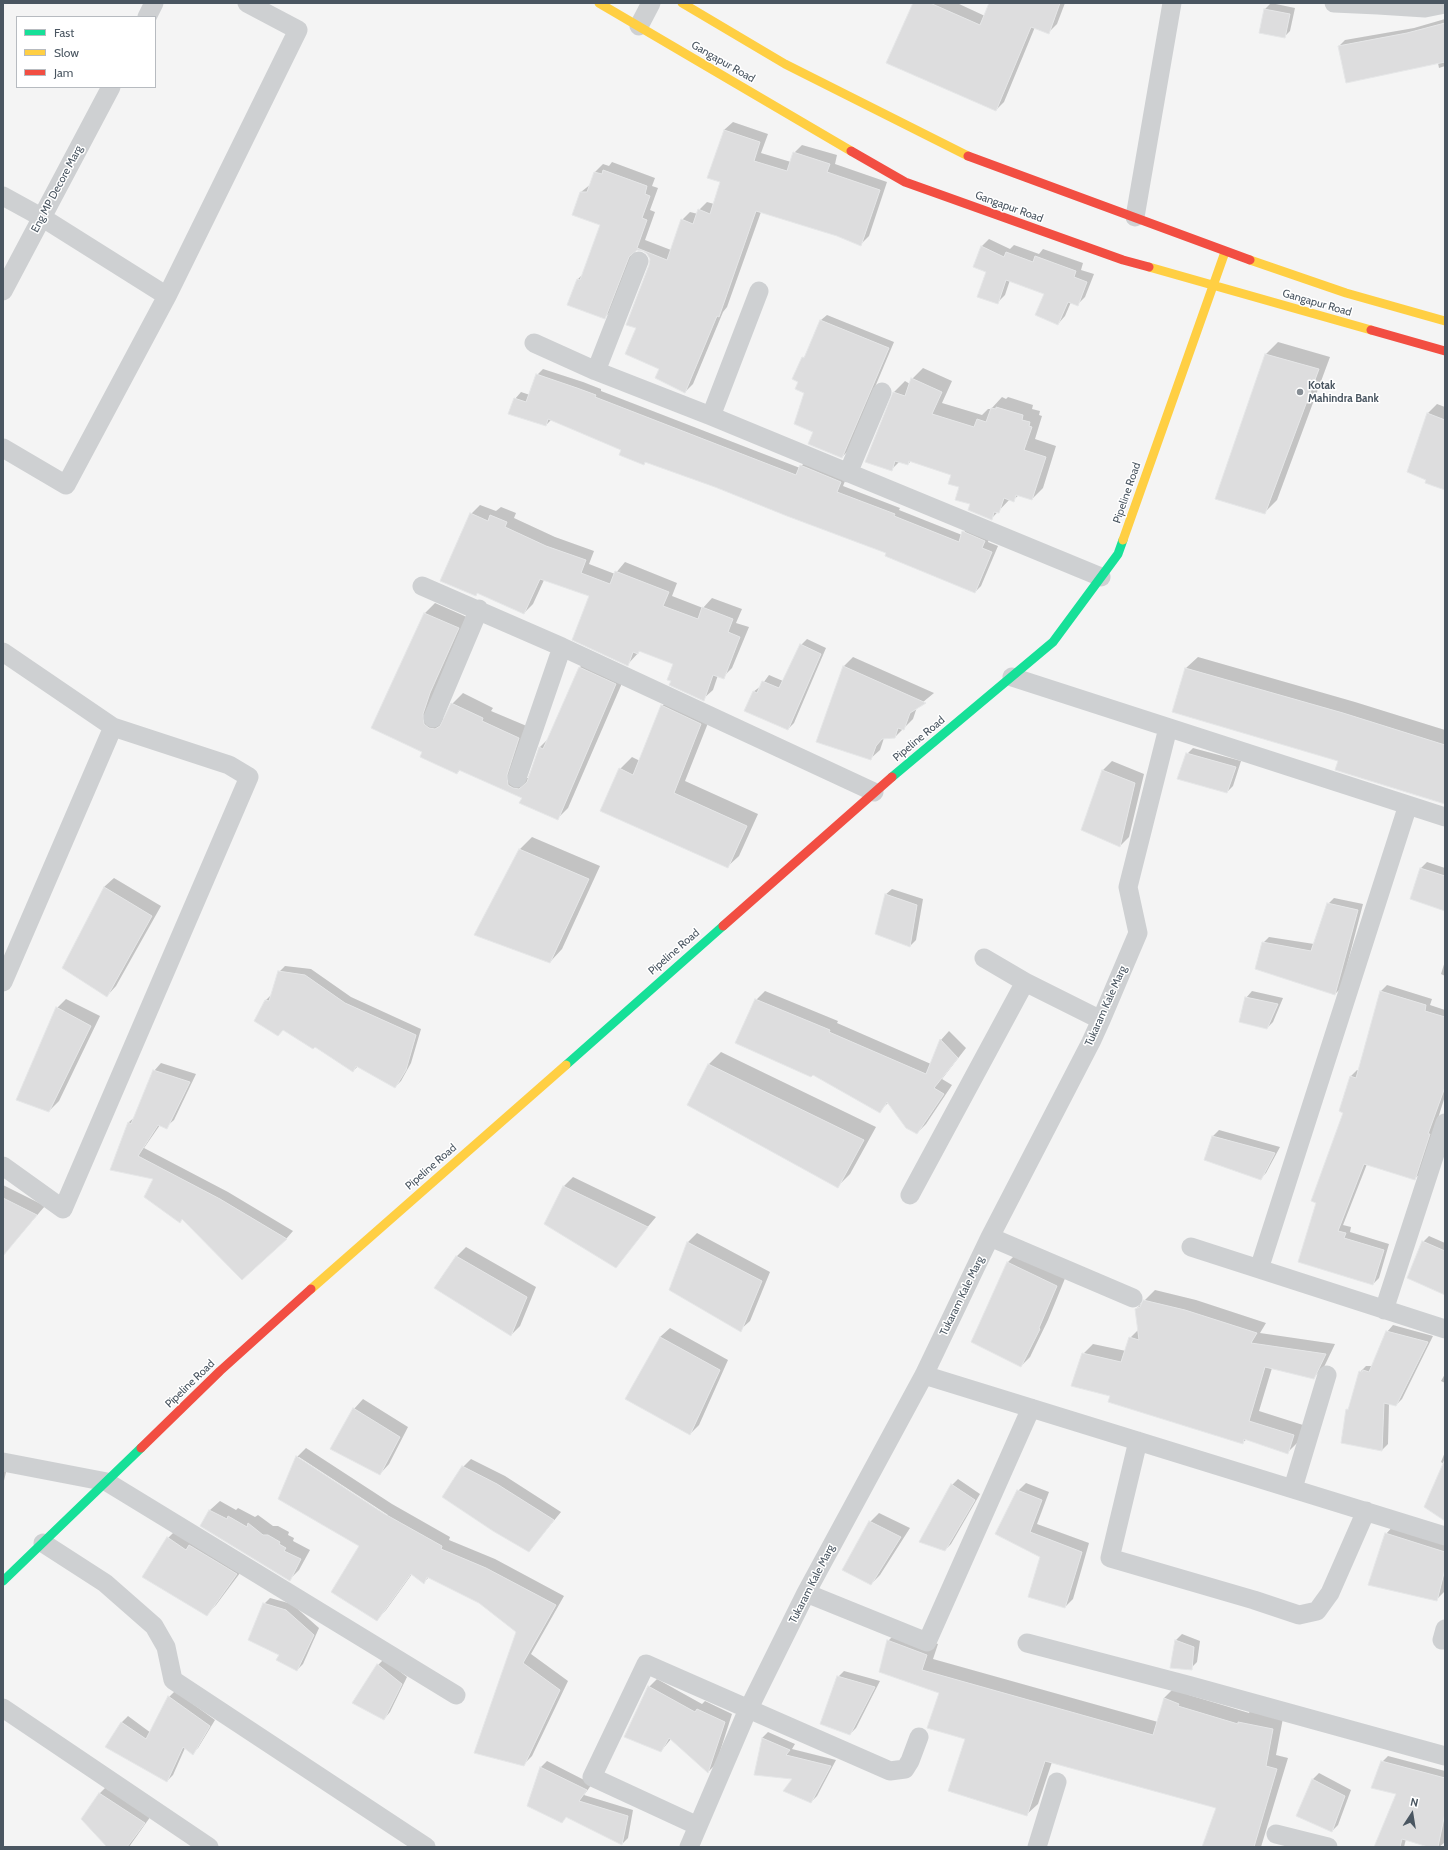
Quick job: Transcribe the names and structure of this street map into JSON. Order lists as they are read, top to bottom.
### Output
{
  "streets": {
    "street": [
      "Gangapur Road",
      "Eng MP Decore Marg",
      "Pipeline Road",
      "Tukaram Kale Marg"
    ]
  },
  "crossings": [
    ["Gangapur Road", "Pipeline Road"]
  ],
  "places": ["Kotak Mahindra Bank"],
  "legend": ["Fast", "Slow", "Jam"],
  "north": "top"
}
